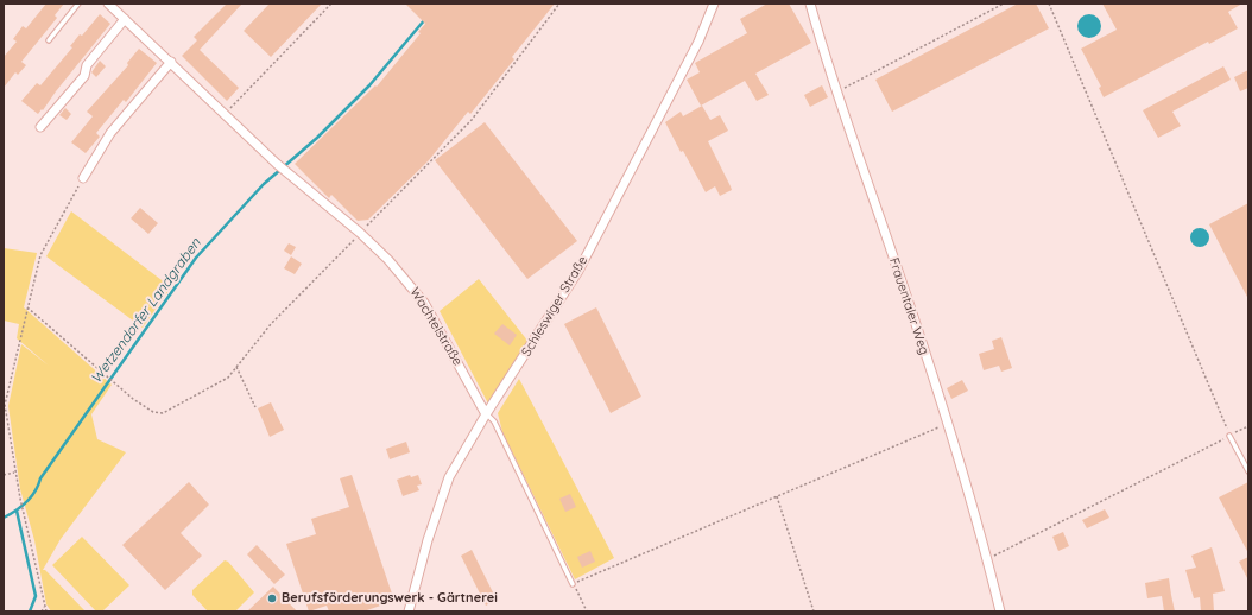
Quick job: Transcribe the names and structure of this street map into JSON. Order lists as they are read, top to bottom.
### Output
{
  "streets": {
    "street": ["Schleswiger Straße", "Frauentaler Weg", "Wachtelstraße"]
  },
  "crossings": [
    ["Schleswiger Straße", "Wachtelstraße"]
  ],
  "water": ["Wetzendorfer Landgraben"],
  "places": ["Berufsförderungswerk - Gärtnerei"]
}
